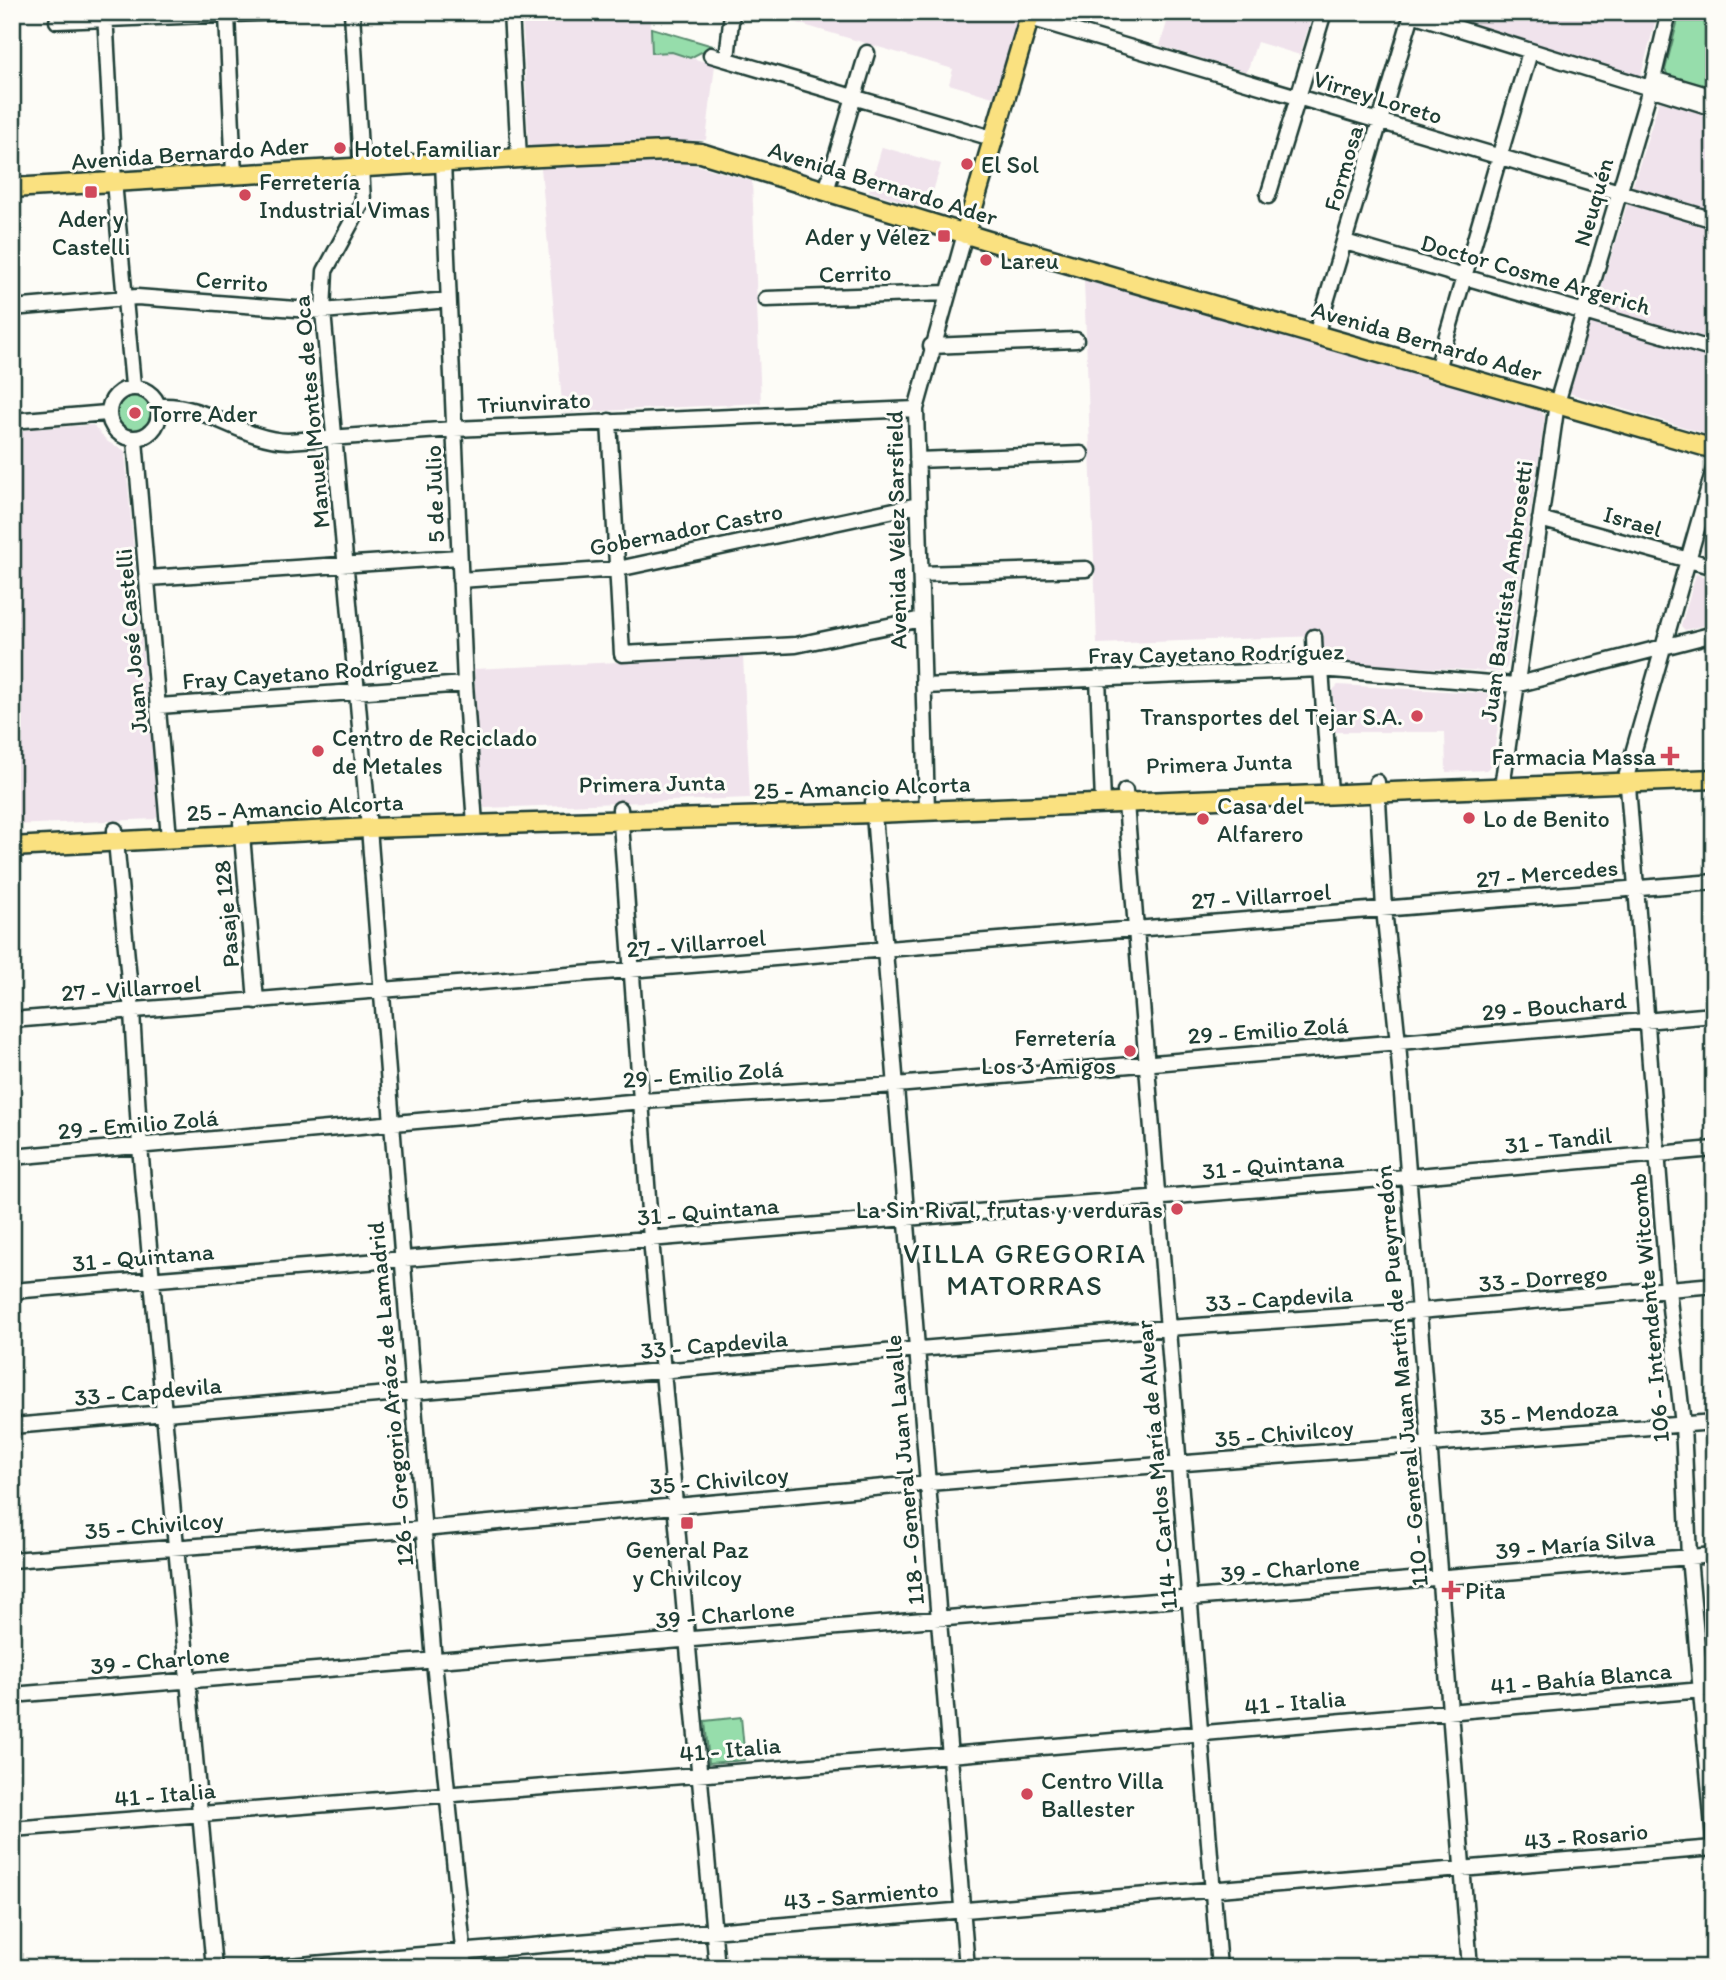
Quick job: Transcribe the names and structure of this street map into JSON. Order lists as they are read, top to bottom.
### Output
{
  "streets": {
    "main road": ["Avenida Bernardo Ader", "Avenida Vélez Sarsfield", "Primera Junta"],
    "street": [
      "Virrey Loreto",
      "Formosa",
      "Neuquén",
      "Cerrito",
      "Doctor Cosme Argerich",
      "Triunvirato",
      "Manuel Montes de Oca",
      "5 de Julio",
      "Israel",
      "Gobernador Castro",
      "Juan Bautista Ambrosetti",
      "Juan José Castelli",
      "Fray Cayetano Rodríguez",
      "27 - Mercedes",
      "27 - Villarroel",
      "Pasaje 128",
      "29 - Bouchard",
      "29 - Emilio Zolá",
      "31 - Tandil",
      "31 - Quintana",
      "33 - Dorrego",
      "33 - Capdevila",
      "106 - Intendente Witcomb",
      "110 - General Juan Martín de Pueyrredón",
      "126 - Gregorio Aráoz de Lamadrid",
      "35 - Mendoza",
      "35 - Chivilcoy",
      "114 - Carlos María de Alvear",
      "118 - General Juan Lavalle",
      "39 - María Silva",
      "39 - Charlone",
      "41 - Bahía Blanca",
      "41 - Italia",
      "43 - Rosario",
      "43 - Sarmiento"
    ]
  },
  "crossings": [
    ["Virrey Loreto", "Formosa"],
    ["Virrey Loreto", "Neuquén"],
    ["Virrey Loreto", "Avenida Vélez Sarsfield"],
    ["Avenida Bernardo Ader", "Formosa"],
    ["Avenida Bernardo Ader", "Neuquén"],
    ["Avenida Bernardo Ader", "Manuel Montes de Oca"],
    ["Avenida Bernardo Ader", "5 de Julio"],
    ["Avenida Bernardo Ader", "Avenida Vélez Sarsfield"],
    ["Avenida Bernardo Ader", "Juan Bautista Ambrosetti"],
    ["Formosa", "Doctor Cosme Argerich"],
    ["Neuquén", "Doctor Cosme Argerich"],
    ["Neuquén", "Juan Bautista Ambrosetti"],
    ["Cerrito", "Manuel Montes de Oca"],
    ["Cerrito", "5 de Julio"],
    ["Cerrito", "Avenida Vélez Sarsfield"],
    ["Triunvirato", "Manuel Montes de Oca"],
    ["Triunvirato", "5 de Julio"],
    ["Triunvirato", "Avenida Vélez Sarsfield"],
    ["Triunvirato", "Juan José Castelli"],
    ["Manuel Montes de Oca", "Fray Cayetano Rodríguez"],
    ["Manuel Montes de Oca", "Primera Junta"],
    ["Manuel Montes de Oca", "126 - Gregorio Aráoz de Lamadrid"],
    ["5 de Julio", "Gobernador Castro"],
    ["5 de Julio", "Fray Cayetano Rodríguez"],
    ["5 de Julio", "Primera Junta"],
    ["Israel", "Juan Bautista Ambrosetti"],
    ["Israel", "106 - Intendente Witcomb"],
    ["Gobernador Castro", "Avenida Vélez Sarsfield"],
    ["Avenida Vélez Sarsfield", "Fray Cayetano Rodríguez"],
    ["Avenida Vélez Sarsfield", "Primera Junta"],
    ["Juan Bautista Ambrosetti", "Fray Cayetano Rodríguez"],
    ["Juan Bautista Ambrosetti", "Primera Junta"],
    ["Juan José Castelli", "Fray Cayetano Rodríguez"],
    ["Juan José Castelli", "Primera Junta"],
    ["Fray Cayetano Rodríguez", "106 - Intendente Witcomb"],
    ["Primera Junta", "Pasaje 128"],
    ["Primera Junta", "106 - Intendente Witcomb"],
    ["Primera Junta", "110 - General Juan Martín de Pueyrredón"],
    ["Primera Junta", "126 - Gregorio Aráoz de Lamadrid"],
    ["Primera Junta", "114 - Carlos María de Alvear"],
    ["Primera Junta", "118 - General Juan Lavalle"],
    ["27 - Mercedes", "27 - Villarroel"],
    ["27 - Mercedes", "106 - Intendente Witcomb"],
    ["27 - Mercedes", "110 - General Juan Martín de Pueyrredón"],
    ["27 - Villarroel", "Pasaje 128"],
    ["27 - Villarroel", "110 - General Juan Martín de Pueyrredón"],
    ["27 - Villarroel", "126 - Gregorio Aráoz de Lamadrid"],
    ["27 - Villarroel", "114 - Carlos María de Alvear"],
    ["27 - Villarroel", "118 - General Juan Lavalle"],
    ["29 - Bouchard", "29 - Emilio Zolá"],
    ["29 - Bouchard", "106 - Intendente Witcomb"],
    ["29 - Bouchard", "110 - General Juan Martín de Pueyrredón"],
    ["29 - Emilio Zolá", "110 - General Juan Martín de Pueyrredón"],
    ["29 - Emilio Zolá", "126 - Gregorio Aráoz de Lamadrid"],
    ["29 - Emilio Zolá", "114 - Carlos María de Alvear"],
    ["29 - Emilio Zolá", "118 - General Juan Lavalle"],
    ["31 - Tandil", "31 - Quintana"],
    ["31 - Tandil", "106 - Intendente Witcomb"],
    ["31 - Tandil", "110 - General Juan Martín de Pueyrredón"],
    ["31 - Quintana", "110 - General Juan Martín de Pueyrredón"],
    ["31 - Quintana", "126 - Gregorio Aráoz de Lamadrid"],
    ["31 - Quintana", "114 - Carlos María de Alvear"],
    ["31 - Quintana", "118 - General Juan Lavalle"],
    ["33 - Dorrego", "33 - Capdevila"],
    ["33 - Dorrego", "106 - Intendente Witcomb"],
    ["33 - Dorrego", "110 - General Juan Martín de Pueyrredón"],
    ["33 - Capdevila", "110 - General Juan Martín de Pueyrredón"],
    ["33 - Capdevila", "126 - Gregorio Aráoz de Lamadrid"],
    ["33 - Capdevila", "114 - Carlos María de Alvear"],
    ["33 - Capdevila", "118 - General Juan Lavalle"],
    ["106 - Intendente Witcomb", "35 - Mendoza"],
    ["106 - Intendente Witcomb", "39 - María Silva"],
    ["106 - Intendente Witcomb", "41 - Bahía Blanca"],
    ["110 - General Juan Martín de Pueyrredón", "35 - Mendoza"],
    ["110 - General Juan Martín de Pueyrredón", "35 - Chivilcoy"],
    ["110 - General Juan Martín de Pueyrredón", "39 - María Silva"],
    ["110 - General Juan Martín de Pueyrredón", "39 - Charlone"],
    ["110 - General Juan Martín de Pueyrredón", "41 - Bahía Blanca"],
    ["110 - General Juan Martín de Pueyrredón", "41 - Italia"],
    ["110 - General Juan Martín de Pueyrredón", "43 - Rosario"],
    ["110 - General Juan Martín de Pueyrredón", "43 - Sarmiento"],
    ["126 - Gregorio Aráoz de Lamadrid", "35 - Chivilcoy"],
    ["126 - Gregorio Aráoz de Lamadrid", "39 - Charlone"],
    ["126 - Gregorio Aráoz de Lamadrid", "41 - Italia"],
    ["126 - Gregorio Aráoz de Lamadrid", "43 - Sarmiento"],
    ["35 - Mendoza", "35 - Chivilcoy"],
    ["35 - Chivilcoy", "114 - Carlos María de Alvear"],
    ["35 - Chivilcoy", "118 - General Juan Lavalle"],
    ["114 - Carlos María de Alvear", "39 - Charlone"],
    ["114 - Carlos María de Alvear", "41 - Italia"],
    ["114 - Carlos María de Alvear", "43 - Sarmiento"],
    ["118 - General Juan Lavalle", "39 - Charlone"],
    ["118 - General Juan Lavalle", "41 - Italia"],
    ["118 - General Juan Lavalle", "43 - Sarmiento"],
    ["39 - María Silva", "39 - Charlone"],
    ["41 - Bahía Blanca", "41 - Italia"],
    ["43 - Rosario", "43 - Sarmiento"]
  ],
  "districts": ["VILLA GREGORIA MATORRAS"],
  "places": {
    "other": [
      "Hotel Familiar",
      "El Sol",
      "Ferretería Industrial Vimas",
      "Lareu",
      "Torre Ader",
      "Transportes del Tejar S.A.",
      "Centro de Reciclado de Metales",
      "Lo de Benito",
      "Casa del Alfarero",
      "Ferretería Los 3 Amigos",
      "La Sin Rival, frutas y verduras",
      "Centro Villa Ballester"
    ],
    "transit": ["Ader y Castelli", "Ader y Vélez", "General Paz y Chivilcoy"],
    "health": ["Farmacia Massa", "Pita"]
  }
}
